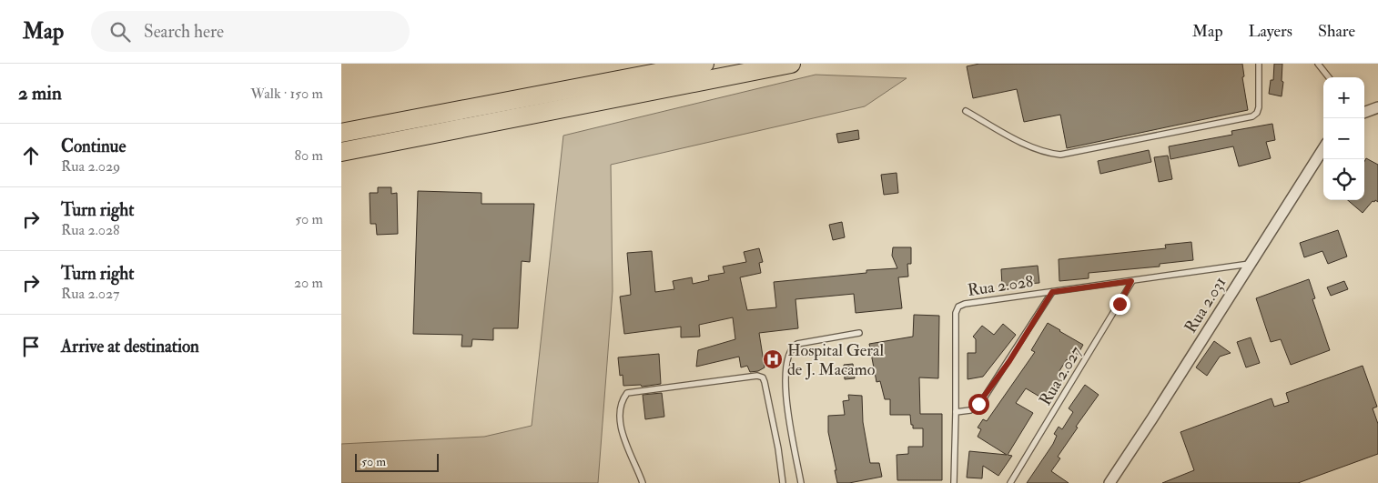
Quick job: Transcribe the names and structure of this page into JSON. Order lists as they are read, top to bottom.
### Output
{
  "streets": {
    "street": ["Rua 2.031"],
    "lane": ["Rua 2.028", "Rua 2.027"]
  },
  "crossings": [
    ["Rua 2.028", "Rua 2.031"],
    ["Rua 2.028", "Rua 2.027"]
  ],
  "places": {
    "hospital": ["Hospital Geral de J. Macamo"]
  },
  "scale_bar": "50 m",
  "page": {
    "header": "Map",
    "search": "Search here",
    "nav": ["Map", "Layers", "Share"],
    "heading": ["2 min", "Walk · 150 m"],
    "map_buttons": ["+", "−"],
    "list": [
      ["Continue", "Rua 2.029", "80 m"],
      ["Turn right", "Rua 2.028", "50 m"],
      ["Turn right", "Rua 2.027", "20 m"],
      "Arrive at destination"
    ],
    "scale": "50 m"
  }
}
